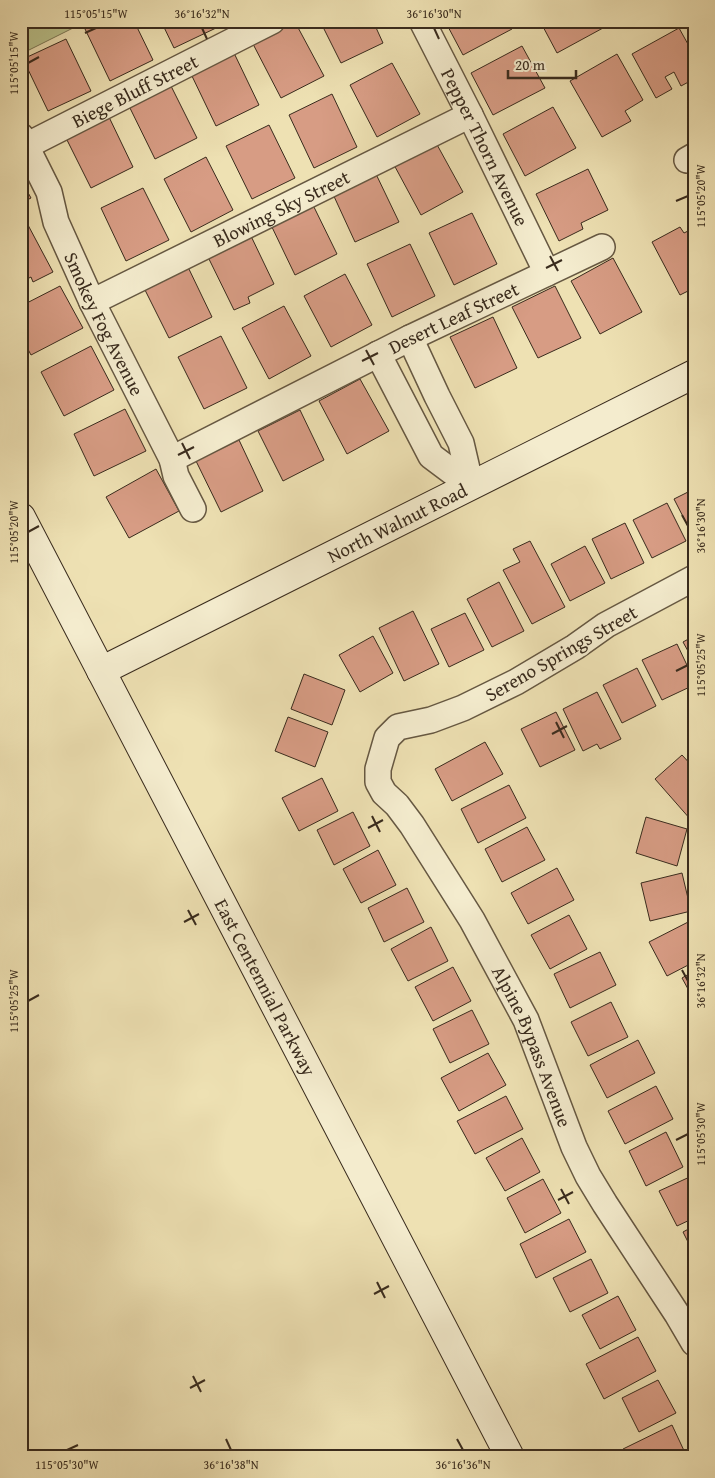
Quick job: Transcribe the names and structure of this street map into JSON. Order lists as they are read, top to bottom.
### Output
{
  "streets": {
    "main road": ["North Walnut Road", "East Centennial Parkway"],
    "street": [
      "Biege Bluff Street",
      "Pepper Thorn Avenue",
      "Blowing Sky Street",
      "Desert Leaf Street",
      "Smokey Fog Avenue",
      "Sereno Springs Street",
      "Alpine Bypass Avenue"
    ]
  },
  "crossings": [
    ["Biege Bluff Street", "Smokey Fog Avenue"],
    ["Pepper Thorn Avenue", "Blowing Sky Street"],
    ["Pepper Thorn Avenue", "Desert Leaf Street"],
    ["Blowing Sky Street", "Smokey Fog Avenue"],
    ["Desert Leaf Street", "Smokey Fog Avenue"],
    ["North Walnut Road", "East Centennial Parkway"],
    ["Sereno Springs Street", "Alpine Bypass Avenue"]
  ],
  "scale_bar": "20 m",
  "coordinates": [
    "115°05'15\"W",
    "36°16'32\"N",
    "36°16'30\"N",
    "115°05'20\"W",
    "115°05'25\"W",
    "115°05'30\"W",
    "36°16'38\"N",
    "36°16'36\"N"
  ]
}
